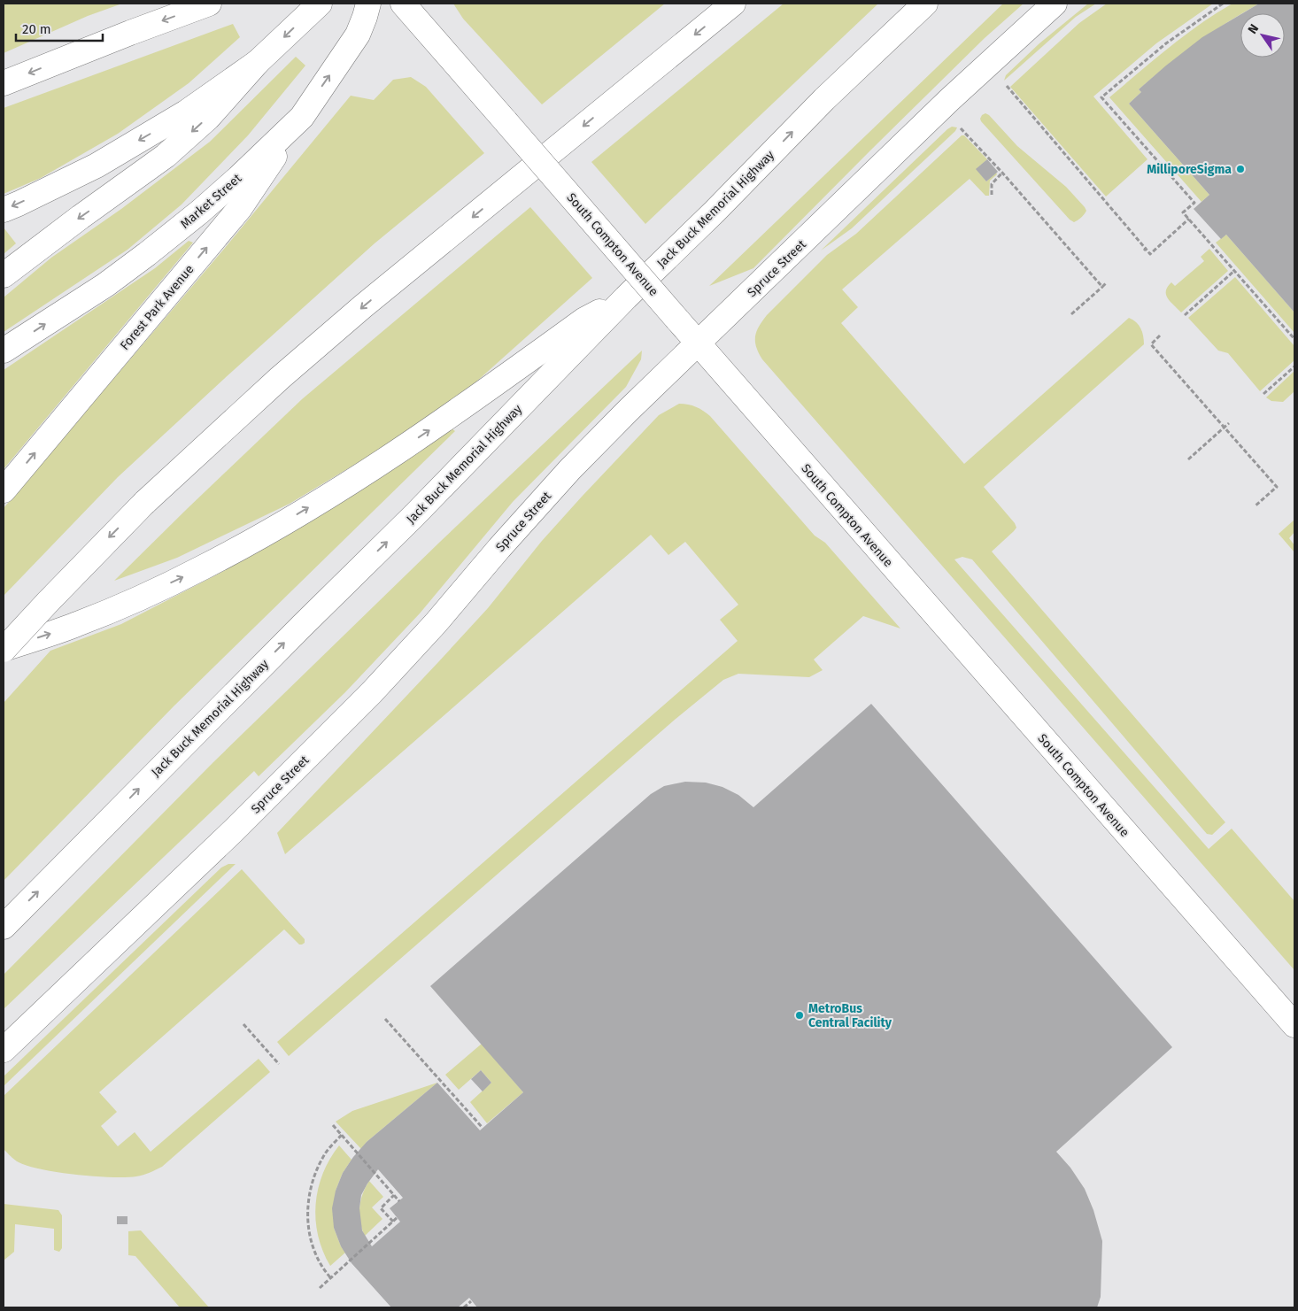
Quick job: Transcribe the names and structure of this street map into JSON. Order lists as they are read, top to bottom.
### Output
{
  "streets": {
    "main road": [
      "Market Street",
      "Jack Buck Memorial Highway",
      "South Compton Avenue",
      "Spruce Street",
      "Forest Park Avenue"
    ]
  },
  "crossings": [
    ["Market Street", "Forest Park Avenue"],
    ["South Compton Avenue", "Spruce Street"]
  ],
  "places": ["MilliporeSigma", "MetroBus Central Facility"],
  "scale_bar": "20 m",
  "north": "top left"
}
